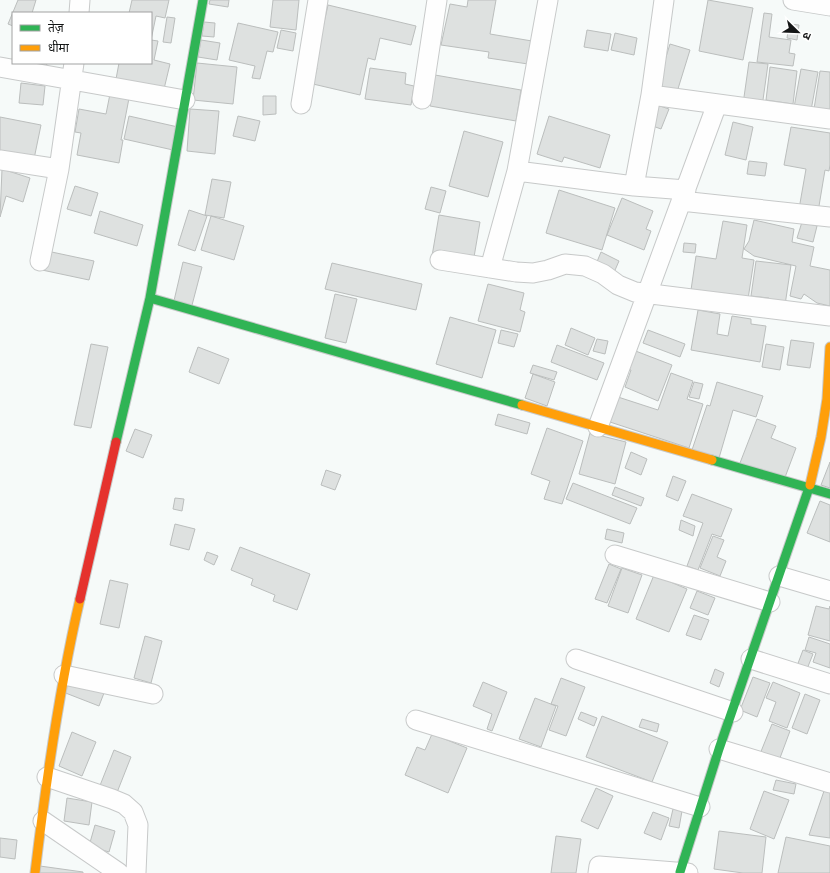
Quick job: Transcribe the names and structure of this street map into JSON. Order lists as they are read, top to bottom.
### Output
{
  "legend": ["तेज़", "धीमा"],
  "north": "bottom right"
}
